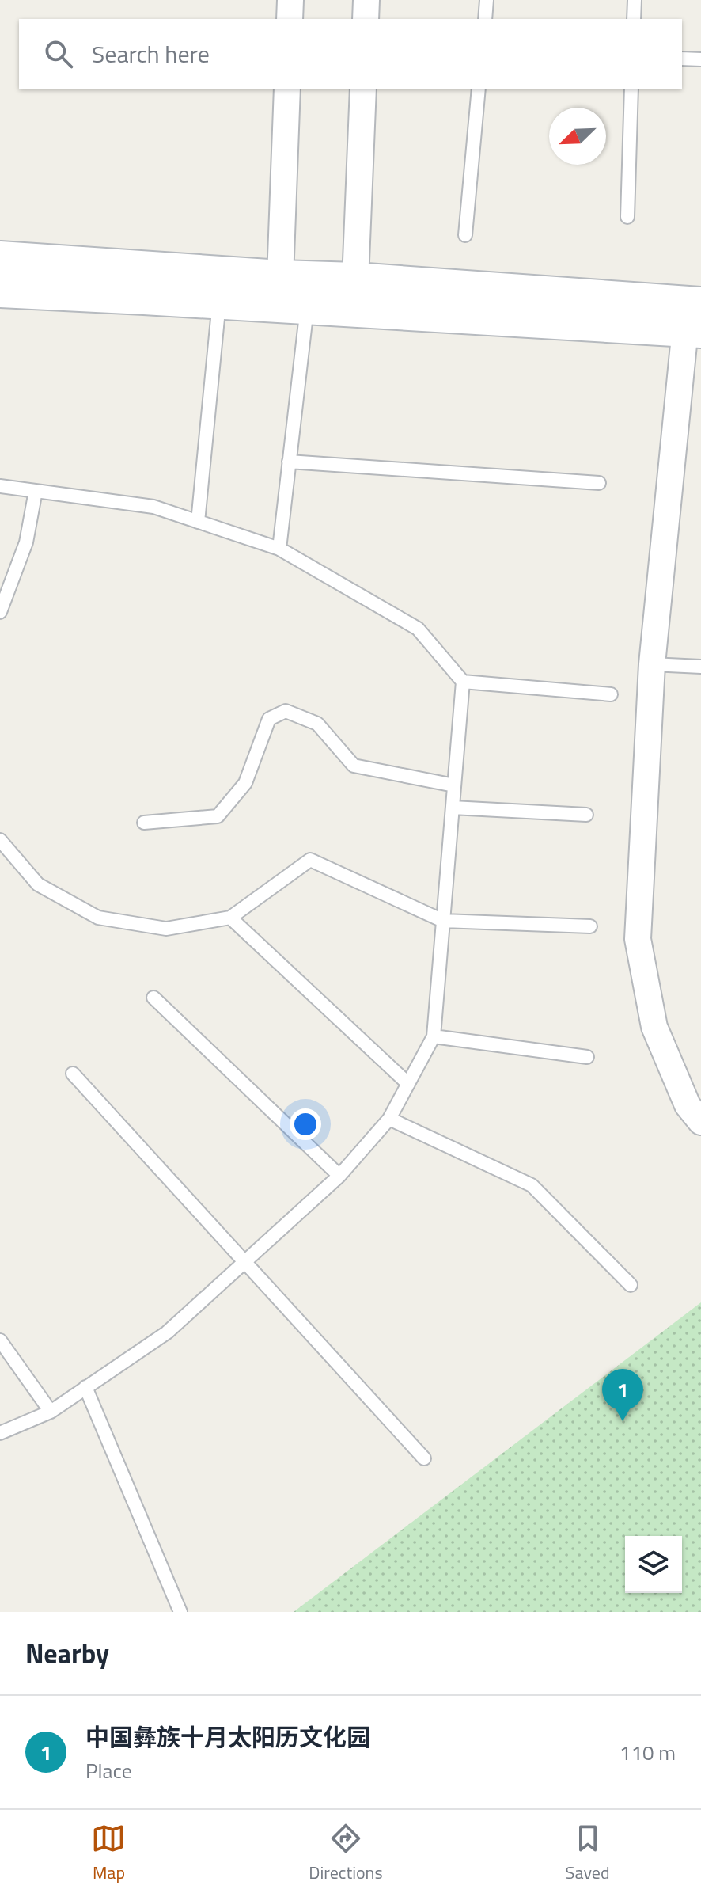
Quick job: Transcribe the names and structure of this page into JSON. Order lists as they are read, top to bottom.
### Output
{
  "north": "bottom left",
  "page": {
    "search": "Search here",
    "pins": "1",
    "heading": "Nearby",
    "list": [
      {
        "mark": "1",
        "name": "中国彝族十月太阳历文化园",
        "note": "Place",
        "value": "110 m"
      }
    ],
    "nav": ["Map", "Directions", "Saved"]
  }
}
